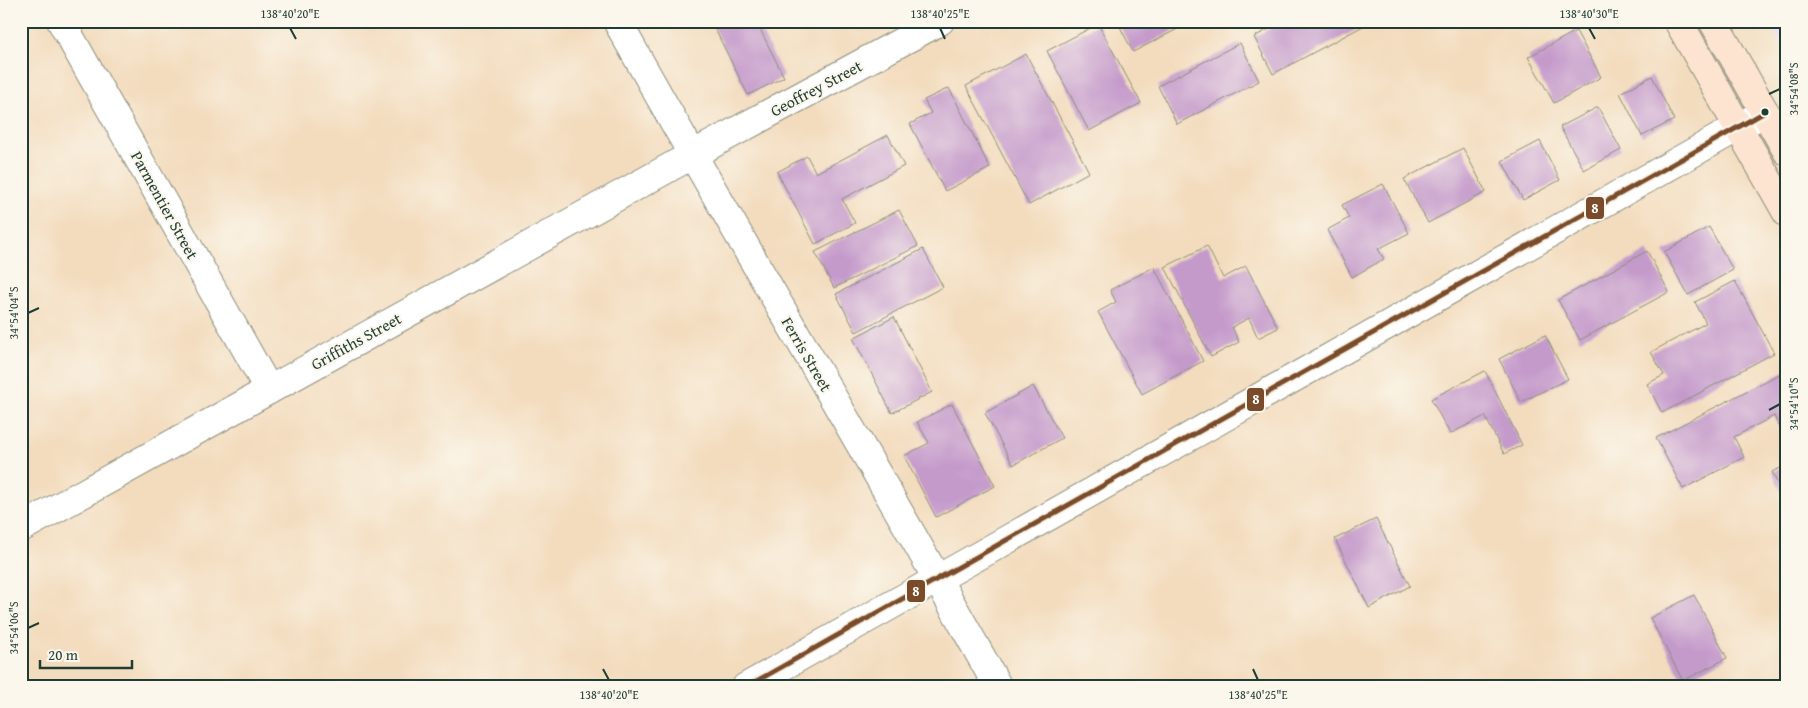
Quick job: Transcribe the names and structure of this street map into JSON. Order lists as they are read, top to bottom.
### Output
{
  "streets": {
    "street": [
      "Geoffrey Street",
      "Parmentier Street",
      "Griffiths Street",
      "Ferris Street"
    ]
  },
  "crossings": [
    ["Geoffrey Street", "Griffiths Street"],
    ["Geoffrey Street", "Ferris Street"],
    ["Parmentier Street", "Griffiths Street"],
    ["Griffiths Street", "Ferris Street"]
  ],
  "lines": ["transit line 8"],
  "scale_bar": "20 m",
  "coordinates": [
    "138°40'20\"E",
    "138°40'25\"E",
    "138°40'30\"E",
    "34°54'08\"S",
    "34°54'04\"S",
    "34°54'10\"S",
    "34°54'06\"S"
  ]
}
